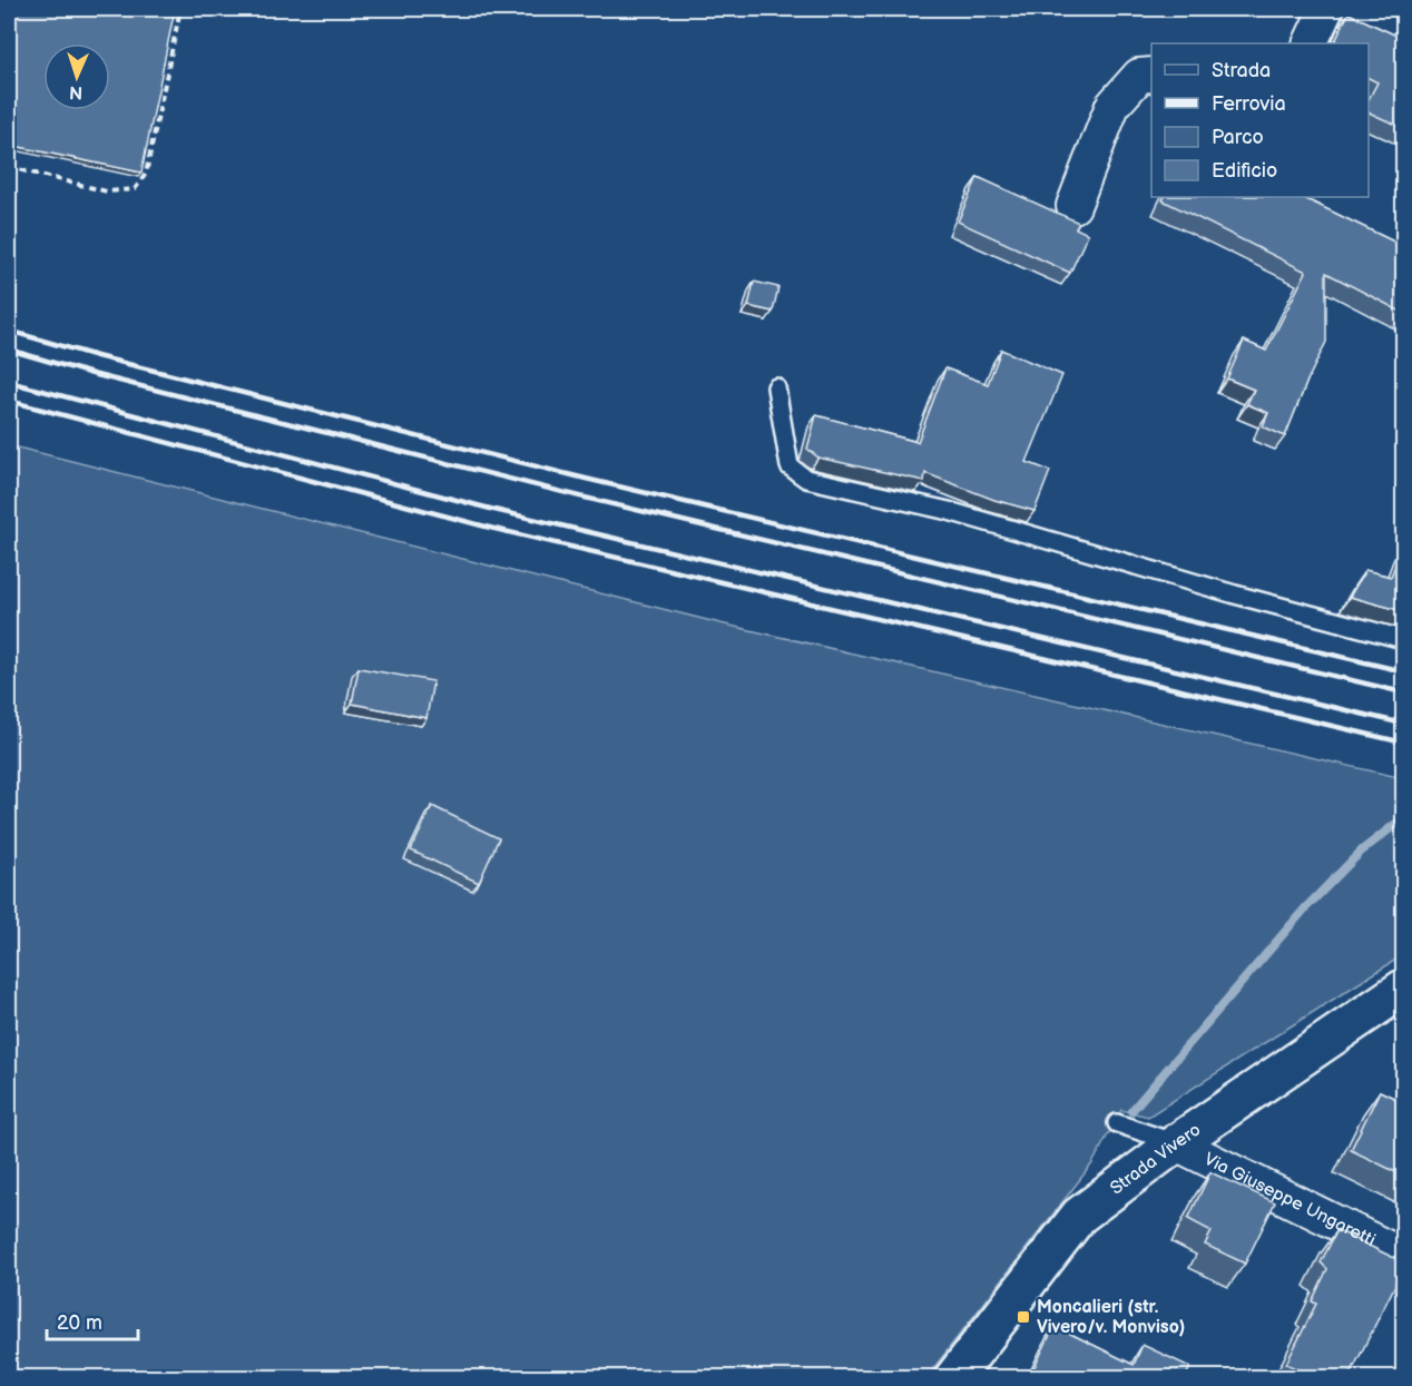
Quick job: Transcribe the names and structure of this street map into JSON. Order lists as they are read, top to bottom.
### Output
{
  "streets": {
    "street": ["Strada Vivero", "Via Giuseppe Ungaretti"]
  },
  "crossings": [
    ["Strada Vivero", "Via Giuseppe Ungaretti"]
  ],
  "places": {
    "transit": ["Moncalieri (str. Vivero/v. Monviso)"]
  },
  "legend": [
    "Strada",
    "Ferrovia",
    "Parco",
    "Edificio"
  ],
  "scale_bar": "20 m",
  "north": "bottom"
}
